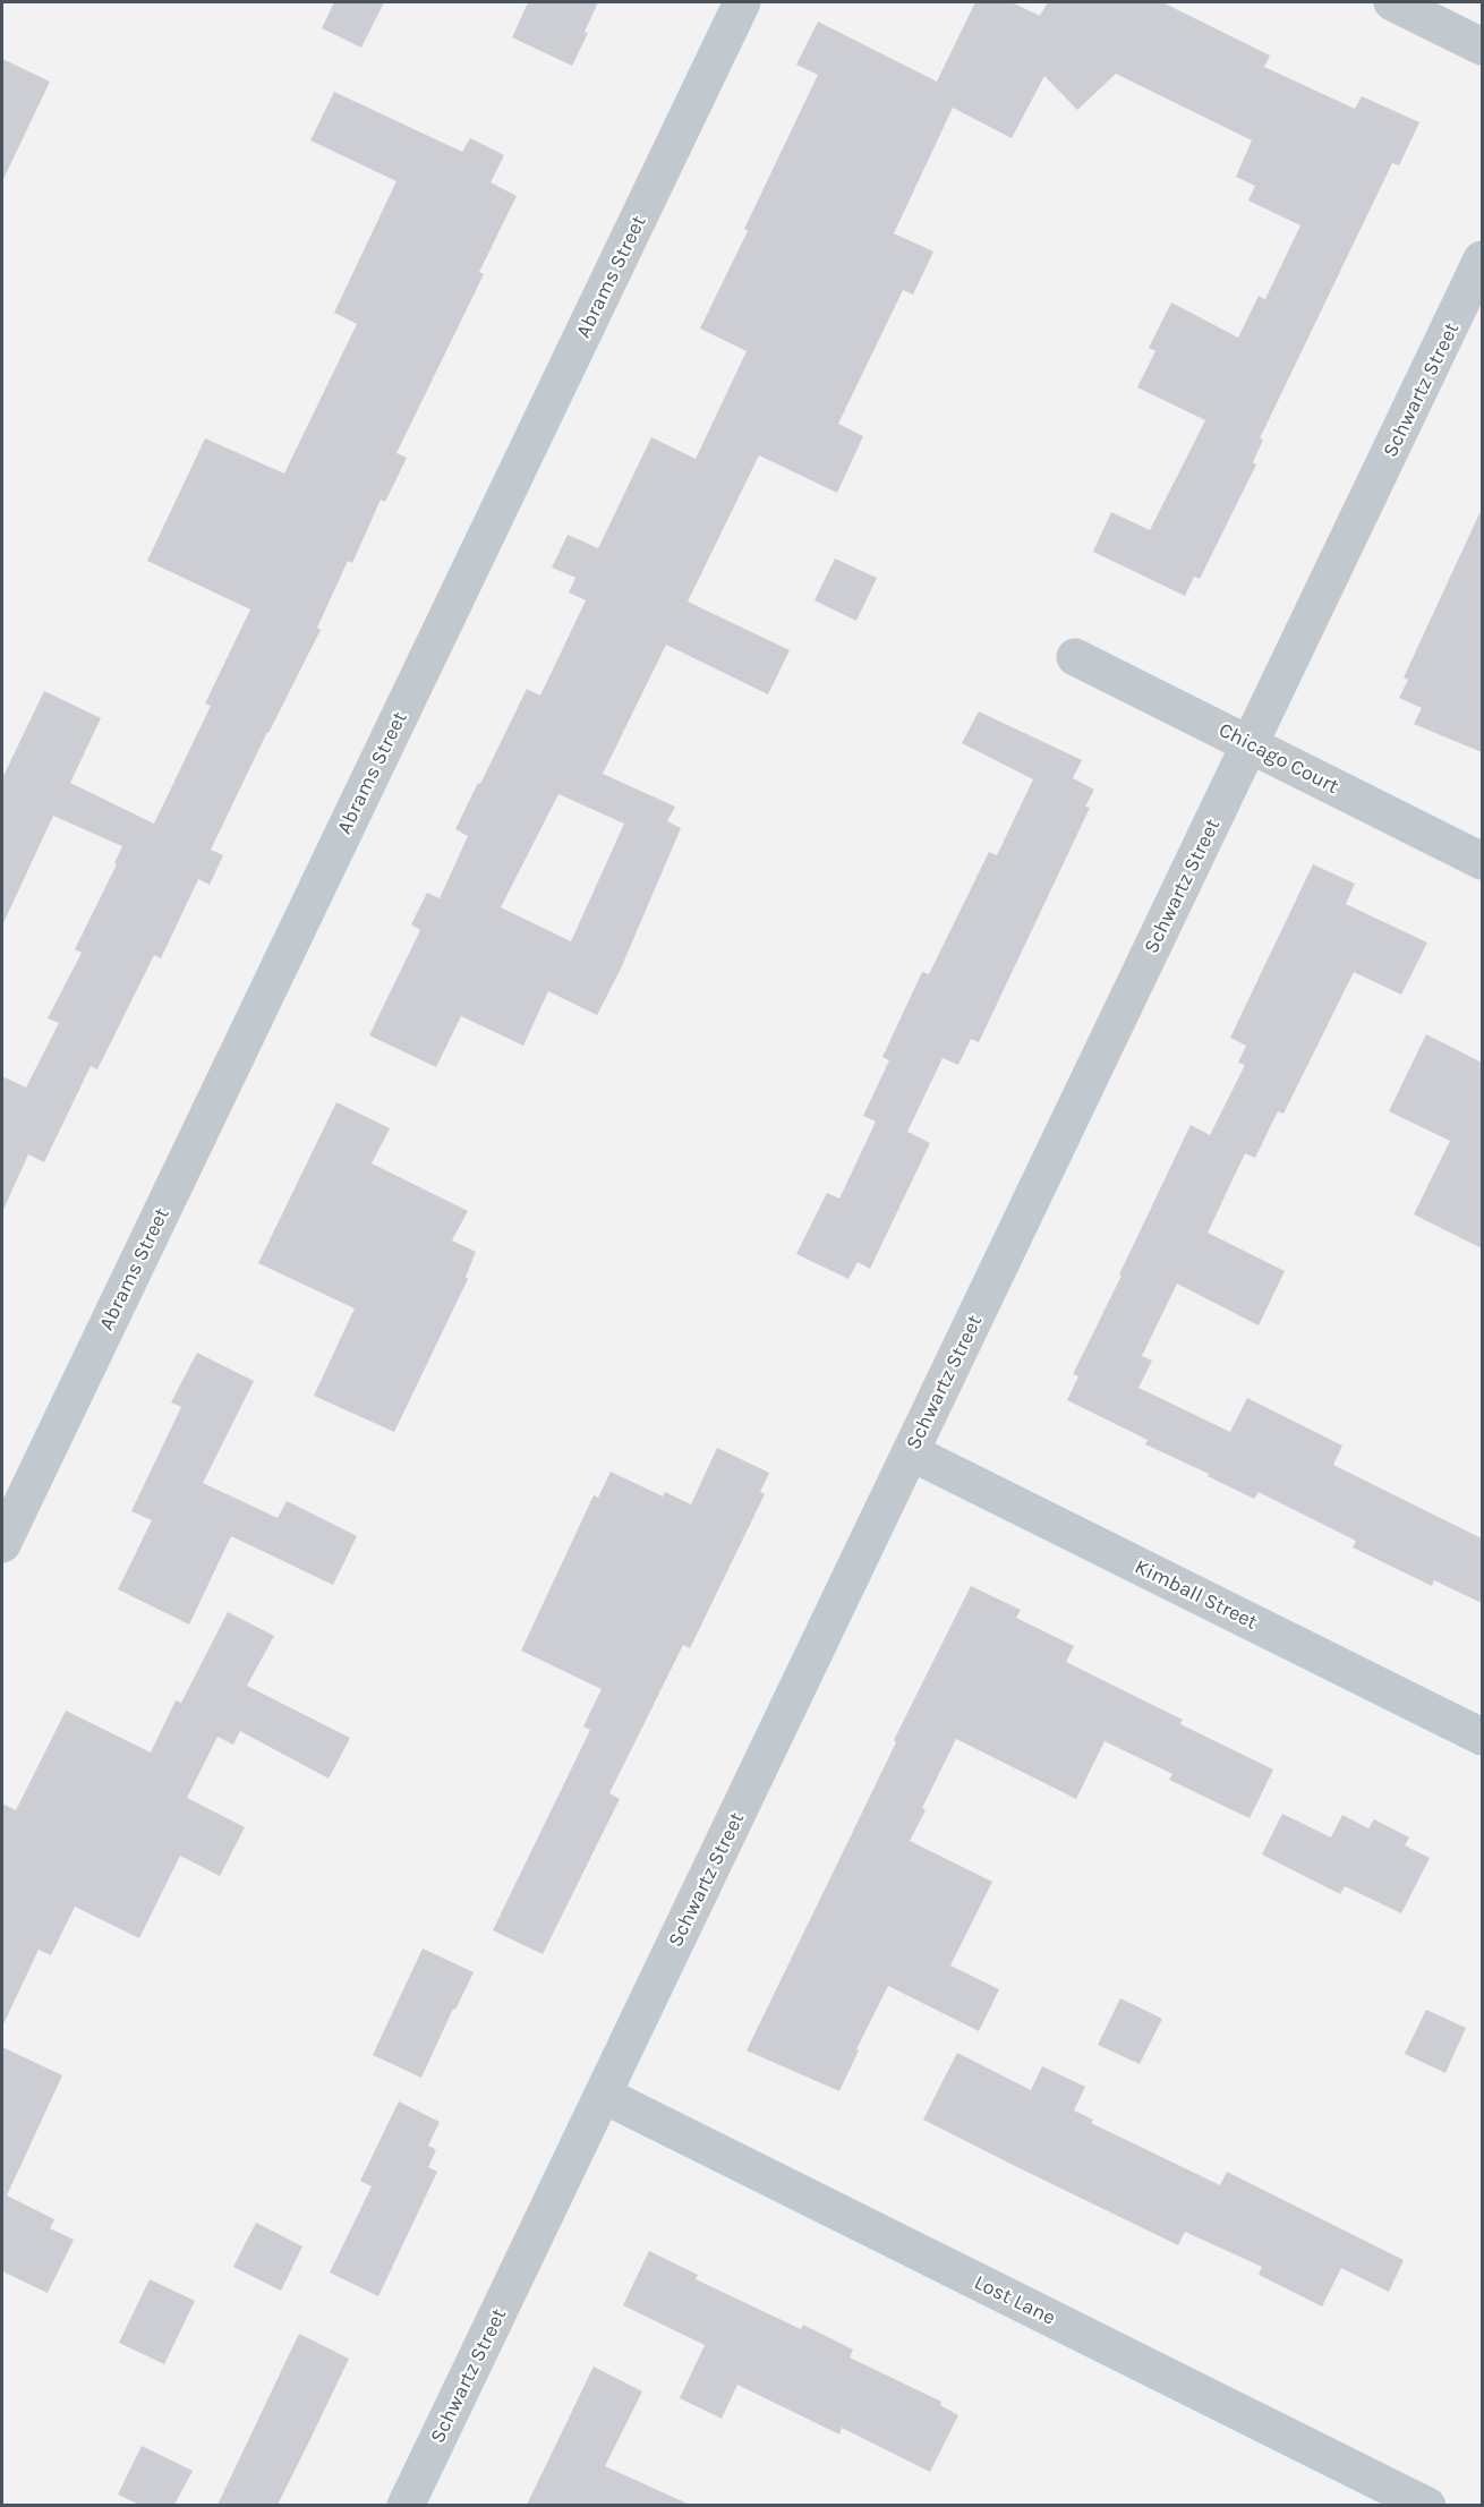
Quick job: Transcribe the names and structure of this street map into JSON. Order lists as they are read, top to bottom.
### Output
{
  "streets": {
    "street": [
      "Abrams Street",
      "Schwartz Street",
      "Chicago Court",
      "Kimball Street",
      "Lost Lane"
    ]
  },
  "crossings": [
    ["Schwartz Street", "Chicago Court"],
    ["Schwartz Street", "Kimball Street"],
    ["Schwartz Street", "Lost Lane"]
  ]
}
